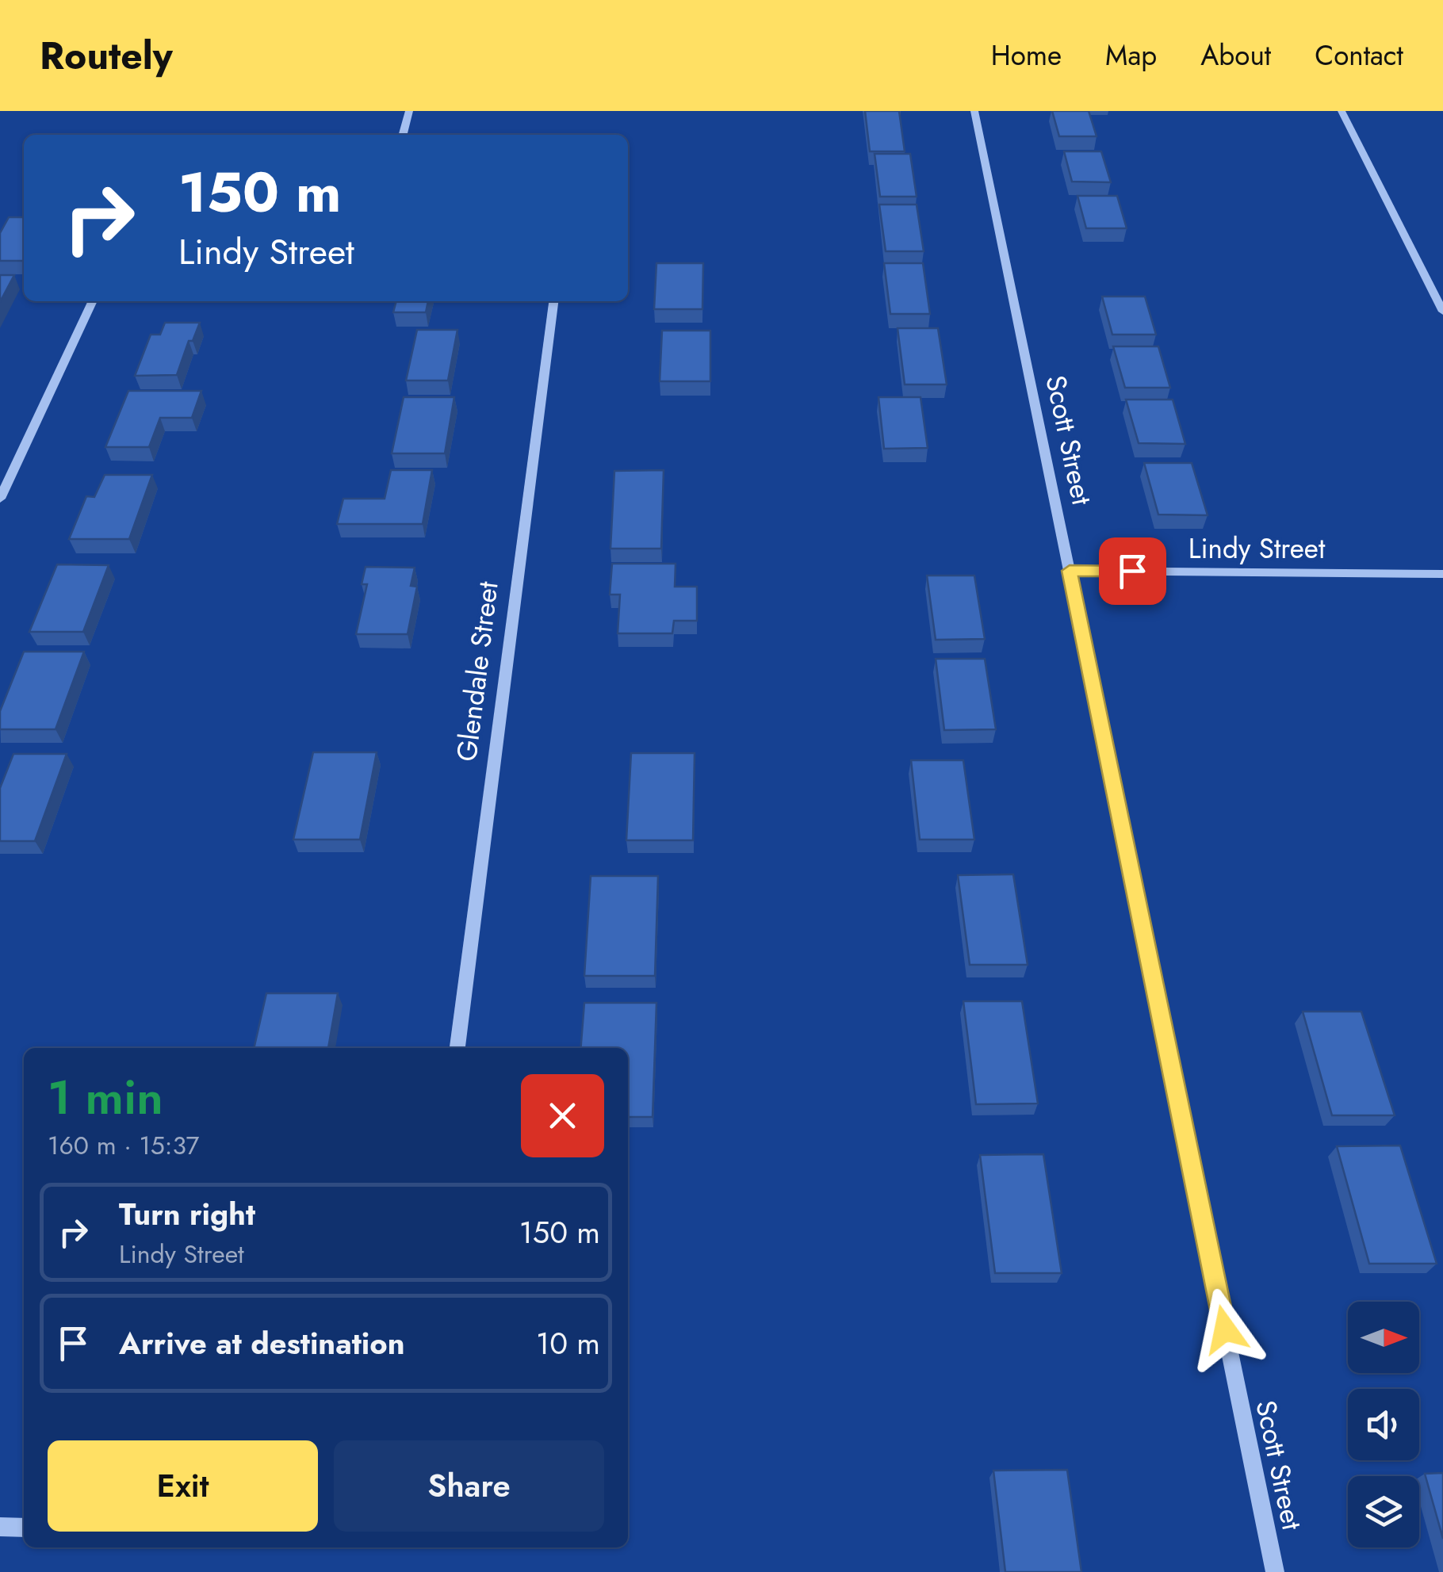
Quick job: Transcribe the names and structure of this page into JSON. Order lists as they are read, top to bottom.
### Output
{
  "streets": {
    "street": ["Scott Street", "Lindy Street", "Glendale Street"]
  },
  "crossings": [
    ["Scott Street", "Lindy Street"]
  ],
  "north": "right",
  "page": {
    "header": "Routely",
    "nav": [
      "Home",
      "Map",
      "About",
      "Contact"
    ],
    "turn": ["150 m", "Lindy Street"],
    "heading": ["1 min", "160 m · 15:37"],
    "list": [
      {
        "name": "Turn right",
        "note": "Lindy Street",
        "value": "150 m"
      },
      {
        "name": "Arrive at destination",
        "value": "10 m"
      }
    ],
    "buttons": ["Exit", "Share"]
  }
}
